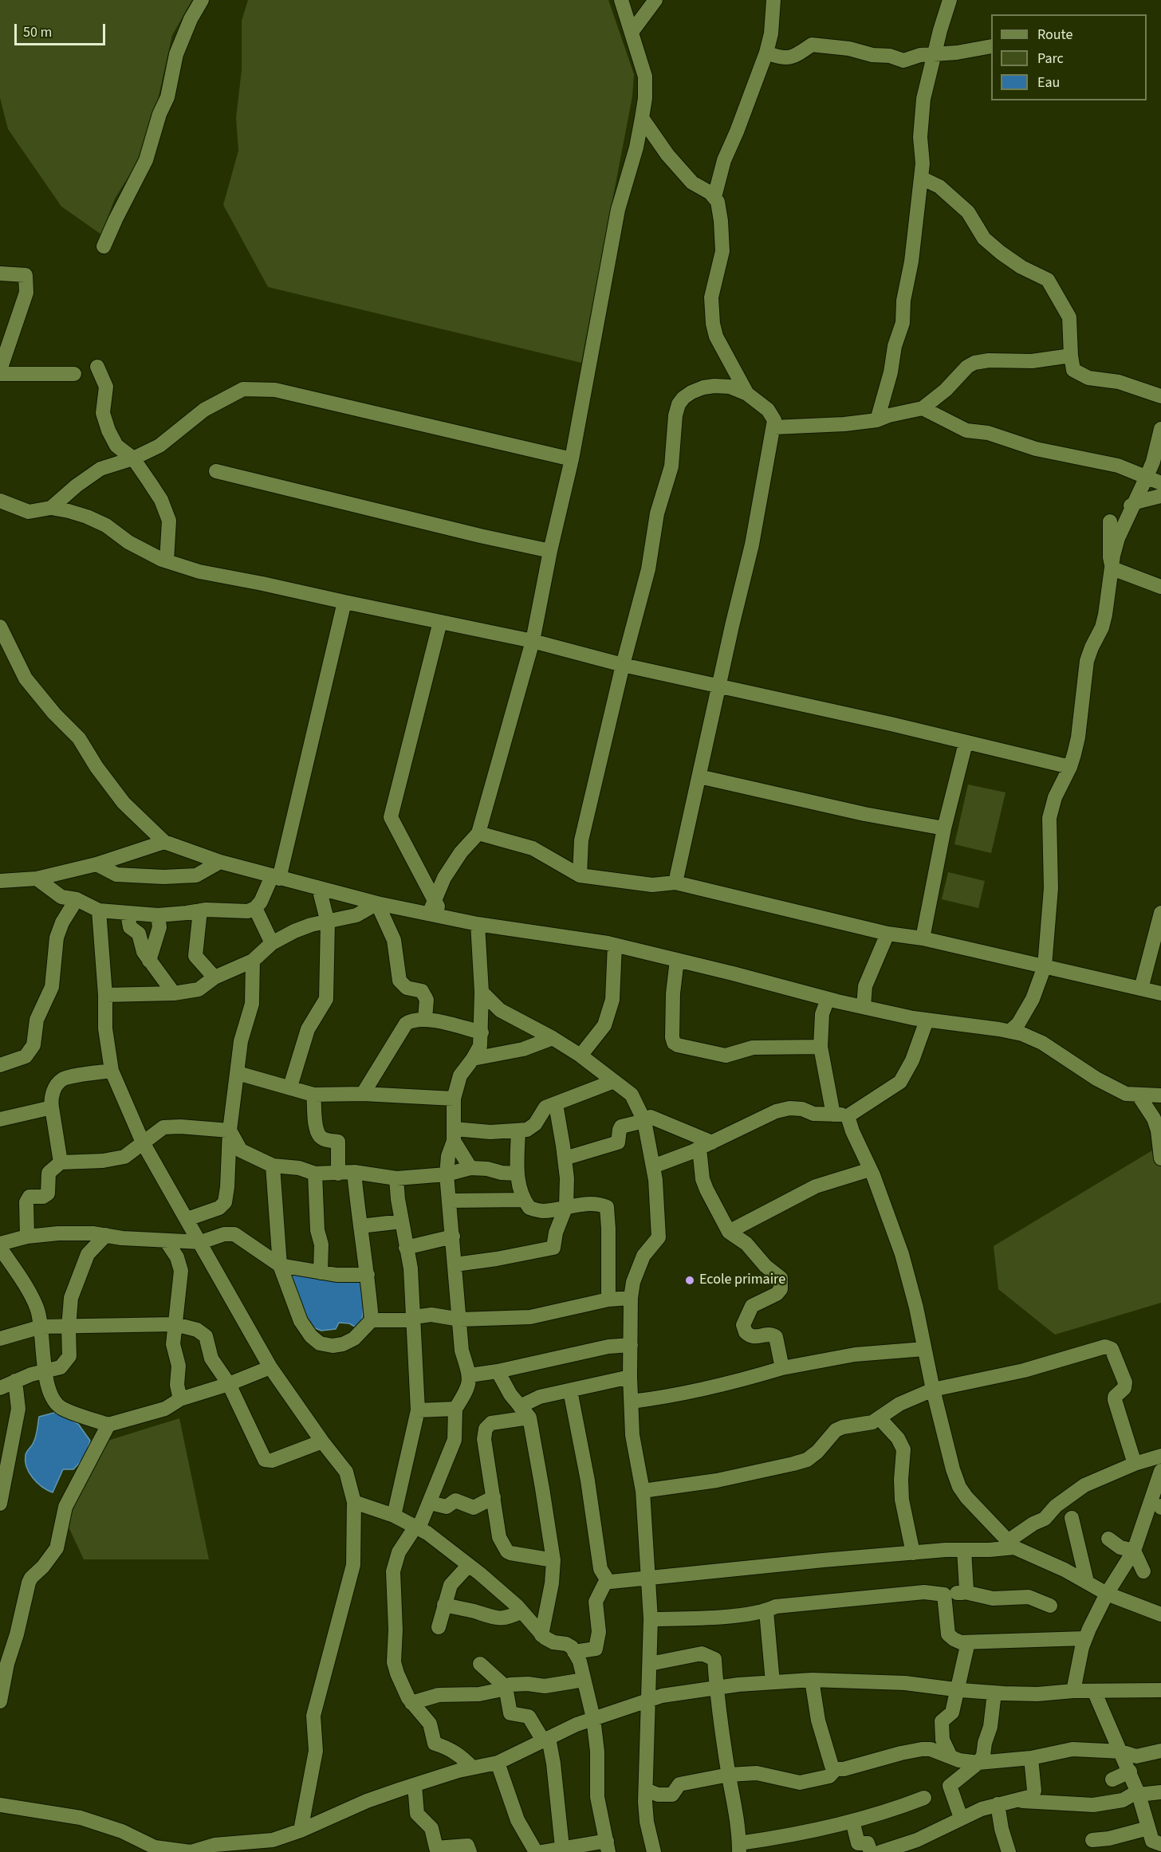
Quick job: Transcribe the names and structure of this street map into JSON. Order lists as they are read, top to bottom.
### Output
{
  "places": ["Ecole primaire"],
  "legend": ["Route", "Parc", "Eau"],
  "scale_bar": "50 m"
}
